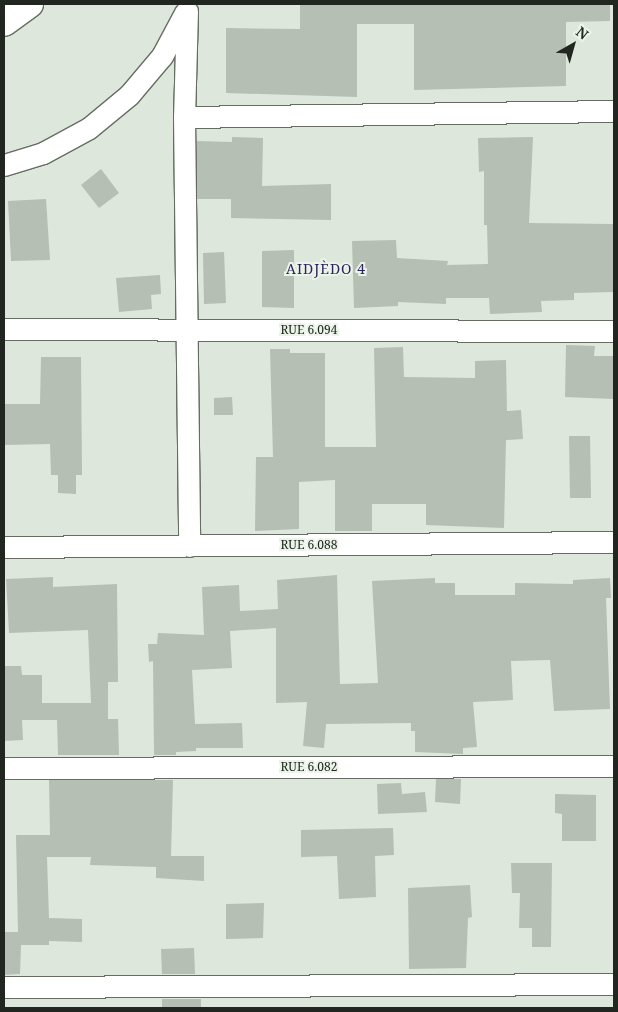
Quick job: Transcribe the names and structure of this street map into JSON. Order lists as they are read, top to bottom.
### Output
{
  "streets": {
    "street": ["RUE 6.094", "RUE 6.088", "RUE 6.082"]
  },
  "districts": ["AIDJÈDO 4"],
  "north": "top right"
}
